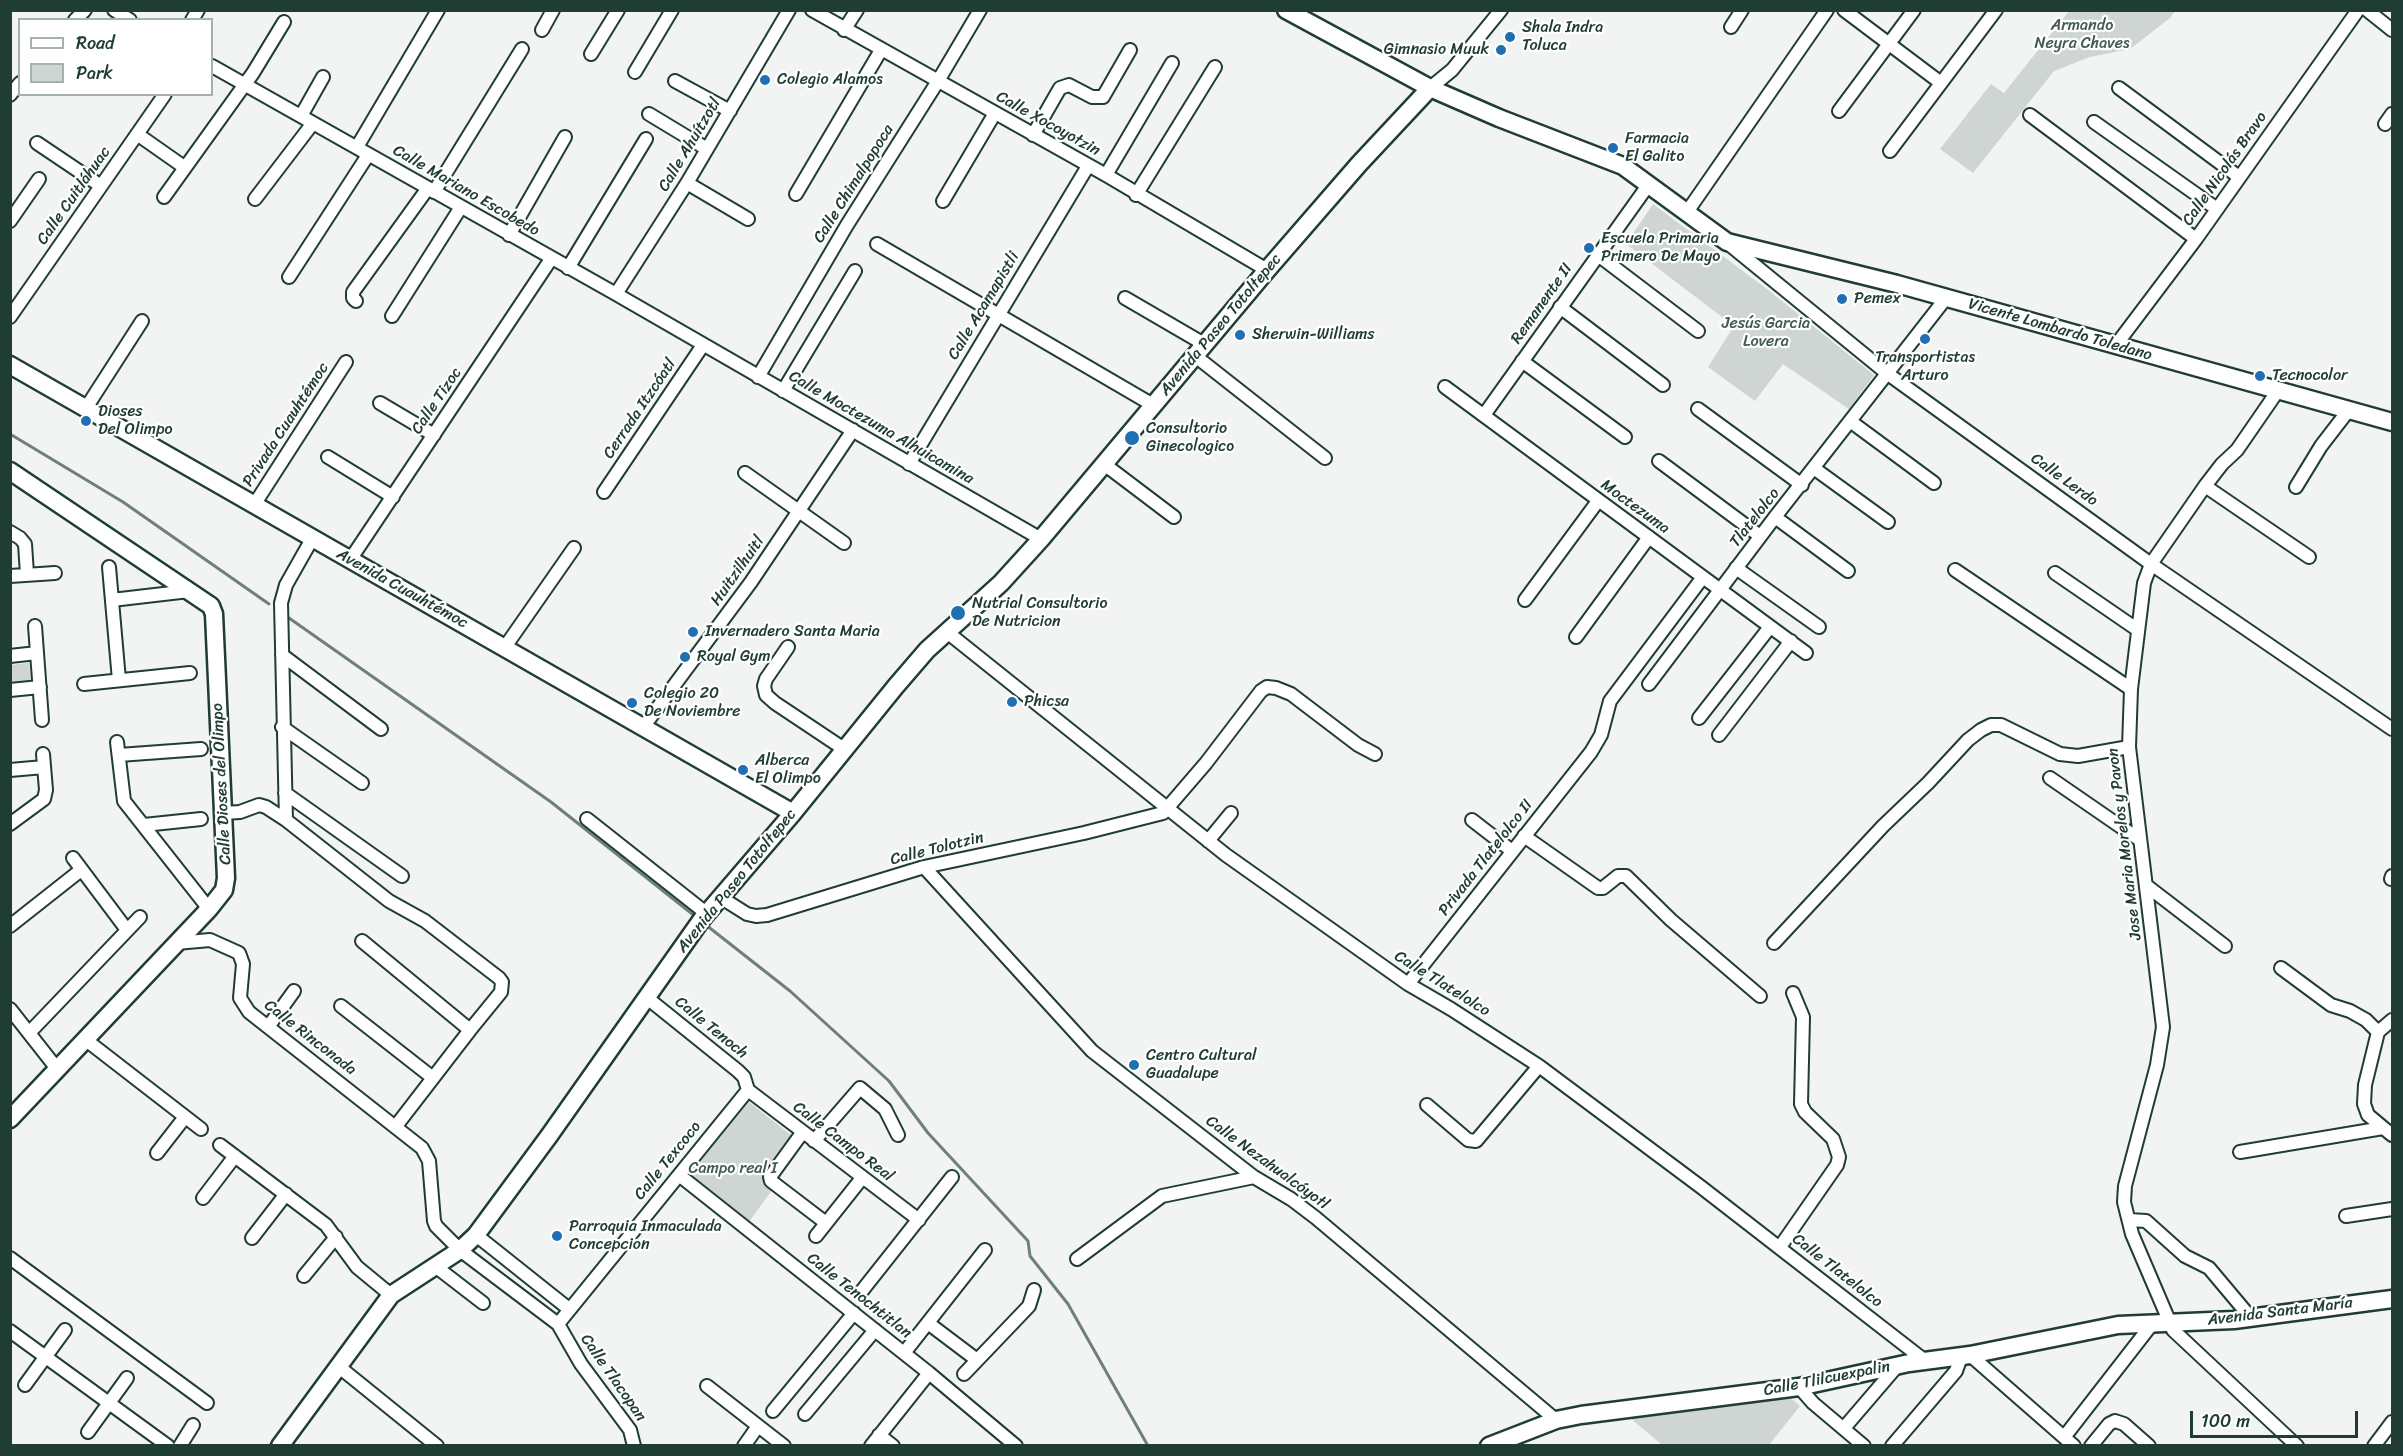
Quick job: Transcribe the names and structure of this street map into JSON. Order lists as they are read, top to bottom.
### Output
{
  "streets": {
    "main road": [
      "Avenida Paseo Totoltepec",
      "Vicente Lombardo Toledano",
      "Avenida Cuauhtémoc",
      "Calle Dioses del Olimpo",
      "Avenida Santa María",
      "Calle Tlilcuexpalin"
    ],
    "street": [
      "Calle Xocoyotzin",
      "Calle Ahuítzotl",
      "Calle Nicolás Bravo",
      "Calle Chimalpopoca",
      "Calle Mariano Escobedo",
      "Calle Cuitláhuac",
      "Remanente II",
      "Calle Acamapistli",
      "Calle Tizoc",
      "Cerrada Itzcóatl",
      "Privada Cuauhtémoc",
      "Calle Moctezuma Alhuicamina",
      "Calle Lerdo",
      "Moctezuma",
      "Tlatelolco",
      "Huitzilhuitl",
      "Jose Maria Morelos y Pavon",
      "Calle Tolotzin",
      "Privada Tlatelolco II",
      "Calle Tlatelolco",
      "Calle Tenoch",
      "Calle Rinconada",
      "Calle Campo Real",
      "Calle Texcoco",
      "Calle Nezahualcóyotl",
      "Calle Tenochtitlan",
      "Calle Tlacopan"
    ]
  },
  "crossings": [
    ["Calle Xocoyotzin", "Calle Chimalpopoca"],
    ["Calle Xocoyotzin", "Calle Acamapistli"],
    ["Calle Xocoyotzin", "Avenida Paseo Totoltepec"],
    ["Calle Ahuítzotl", "Calle Mariano Escobedo"],
    ["Calle Nicolás Bravo", "Vicente Lombardo Toledano"],
    ["Calle Chimalpopoca", "Calle Moctezuma Alhuicamina"],
    ["Calle Mariano Escobedo", "Calle Tizoc"],
    ["Calle Mariano Escobedo", "Cerrada Itzcóatl"],
    ["Calle Mariano Escobedo", "Calle Moctezuma Alhuicamina"],
    ["Remanente II", "Moctezuma"],
    ["Calle Acamapistli", "Calle Moctezuma Alhuicamina"],
    ["Avenida Paseo Totoltepec", "Calle Moctezuma Alhuicamina"],
    ["Avenida Paseo Totoltepec", "Avenida Cuauhtémoc"],
    ["Avenida Paseo Totoltepec", "Calle Tolotzin"],
    ["Avenida Paseo Totoltepec", "Calle Tlatelolco"],
    ["Avenida Paseo Totoltepec", "Calle Tenoch"],
    ["Avenida Paseo Totoltepec", "Calle Rinconada"],
    ["Vicente Lombardo Toledano", "Calle Lerdo"],
    ["Vicente Lombardo Toledano", "Tlatelolco"],
    ["Vicente Lombardo Toledano", "Jose Maria Morelos y Pavon"],
    ["Calle Tizoc", "Avenida Cuauhtémoc"],
    ["Cerrada Itzcóatl", "Calle Moctezuma Alhuicamina"],
    ["Privada Cuauhtémoc", "Avenida Cuauhtémoc"],
    ["Calle Moctezuma Alhuicamina", "Huitzilhuitl"],
    ["Calle Lerdo", "Tlatelolco"],
    ["Calle Lerdo", "Jose Maria Morelos y Pavon"],
    ["Moctezuma", "Tlatelolco"],
    ["Moctezuma", "Privada Tlatelolco II"],
    ["Huitzilhuitl", "Avenida Cuauhtémoc"],
    ["Calle Dioses del Olimpo", "Calle Rinconada"],
    ["Jose Maria Morelos y Pavon", "Avenida Santa María"],
    ["Jose Maria Morelos y Pavon", "Calle Tlilcuexpalin"],
    ["Calle Tolotzin", "Calle Tlatelolco"],
    ["Calle Tolotzin", "Calle Nezahualcóyotl"],
    ["Privada Tlatelolco II", "Calle Tlatelolco"],
    ["Calle Tlatelolco", "Calle Tlilcuexpalin"],
    ["Calle Tenoch", "Calle Campo Real"],
    ["Calle Tenoch", "Calle Texcoco"],
    ["Calle Rinconada", "Calle Tlacopan"],
    ["Calle Campo Real", "Calle Texcoco"],
    ["Calle Texcoco", "Calle Tenochtitlan"],
    ["Calle Nezahualcóyotl", "Calle Tlilcuexpalin"],
    ["Avenida Santa María", "Calle Tlilcuexpalin"]
  ],
  "parks": ["Armando Neyra Chaves", "Jesús Garcia Lovera", "Campo real I"],
  "places": [
    "Shala Indra Toluca",
    "Gimnasio Muuk",
    "Colegio Alamos",
    "Farmacia El Galito",
    "Escuela Primaria Primero De Mayo",
    "Pemex",
    "Sherwin-Williams",
    "Transportistas Arturo",
    "Tecnocolor",
    "Dioses Del Olimpo",
    "Consultorio Ginecologico",
    "Nutrial Consultorio De Nutricion",
    "Invernadero Santa Maria",
    "Royal Gym",
    "Phicsa",
    "Colegio 20 De Noviembre",
    "Alberca El Olimpo",
    "Centro Cultural Guadalupe",
    "Parroquia Inmaculada Concepcion"
  ],
  "legend": ["Road", "Park"],
  "scale_bar": "100 m"
}
